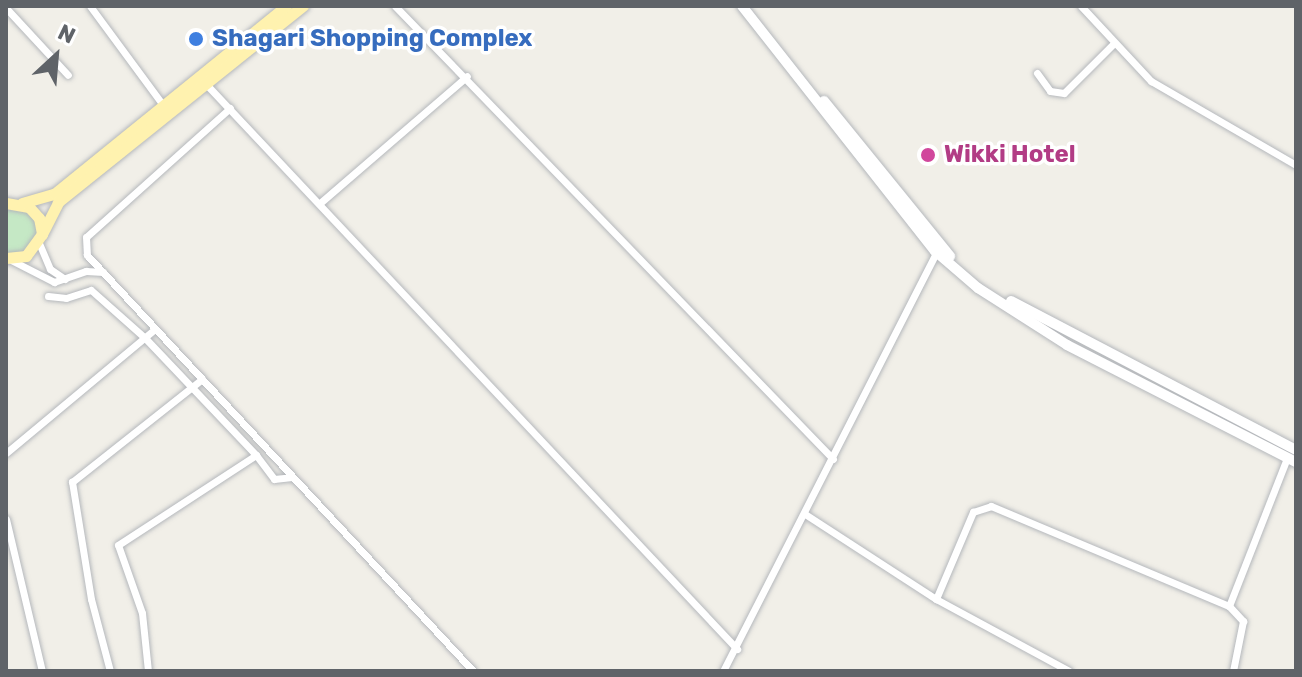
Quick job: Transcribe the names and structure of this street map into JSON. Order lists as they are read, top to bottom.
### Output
{
  "places": ["Shagari Shopping Complex", "Wikki Hotel"],
  "north": "top right"
}
